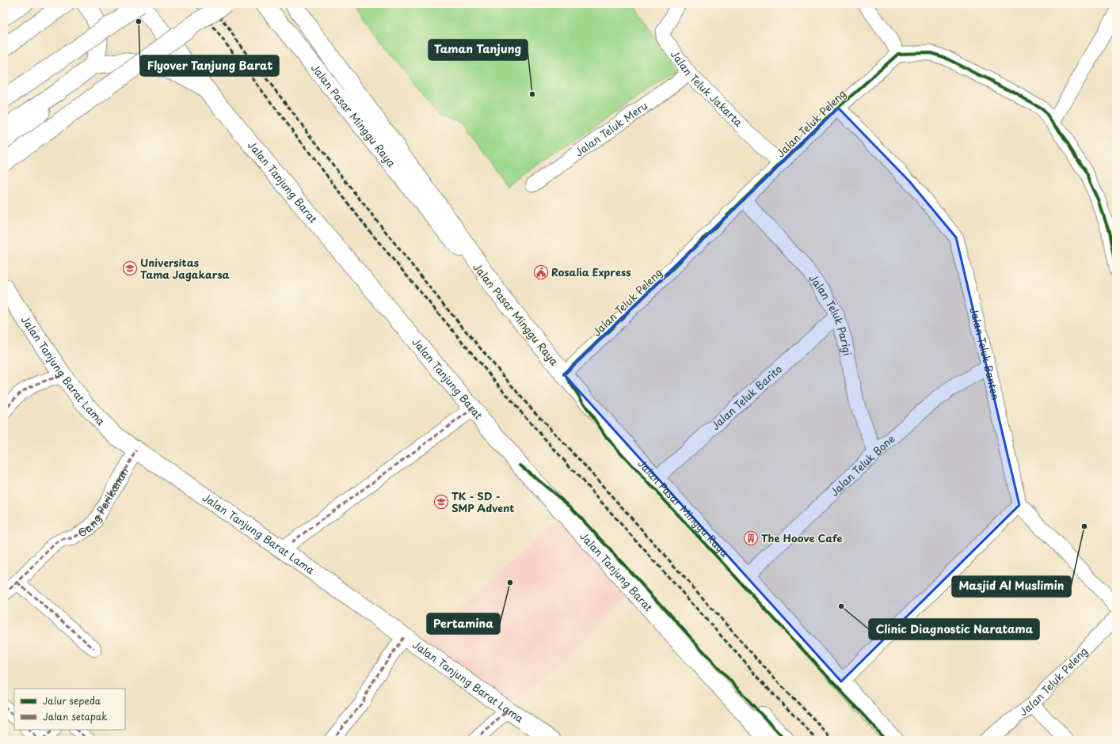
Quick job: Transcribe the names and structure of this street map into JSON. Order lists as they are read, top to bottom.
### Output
{
  "streets": {
    "main road": ["Jalan Pasar Minggu Raya", "Jalan Tanjung Barat", "Jalan Tanjung Barat Lama"],
    "street": [
      "Jalan Teluk Jakarta",
      "Jalan Teluk Peleng",
      "Jalan Teluk Meru",
      "Jalan Teluk Parigi",
      "Jalan Teluk Banten",
      "Jalan Teluk Barito",
      "Jalan Teluk Bone",
      "Gang Perikanan"
    ]
  },
  "crossings": [
    ["Jalan Teluk Jakarta", "Jalan Teluk Peleng"],
    ["Jalan Teluk Jakarta", "Jalan Teluk Meru"],
    ["Jalan Pasar Minggu Raya", "Jalan Teluk Peleng"],
    ["Jalan Pasar Minggu Raya", "Jalan Teluk Barito"],
    ["Jalan Pasar Minggu Raya", "Jalan Teluk Bone"],
    ["Jalan Teluk Peleng", "Jalan Teluk Parigi"],
    ["Jalan Teluk Peleng", "Jalan Teluk Banten"],
    ["Jalan Teluk Parigi", "Jalan Teluk Barito"],
    ["Jalan Teluk Parigi", "Jalan Teluk Bone"],
    ["Jalan Teluk Banten", "Jalan Teluk Bone"],
    ["Jalan Tanjung Barat Lama", "Gang Perikanan"]
  ],
  "places": {
    "other": [
      "Flyover Tanjung Barat",
      "Taman Tanjung",
      "Masjid Al Muslimin",
      "Pertamina",
      "Clinic Diagnostic Naratama"
    ],
    "school or university": ["Universitas Tama Jagakarsa", "TK - SD - SMP Advent"],
    "public building": ["Rosalia Express"],
    "building": ["The Hoove Cafe"]
  },
  "legend": ["Jalur sepeda", "Jalan setapak"]
}
